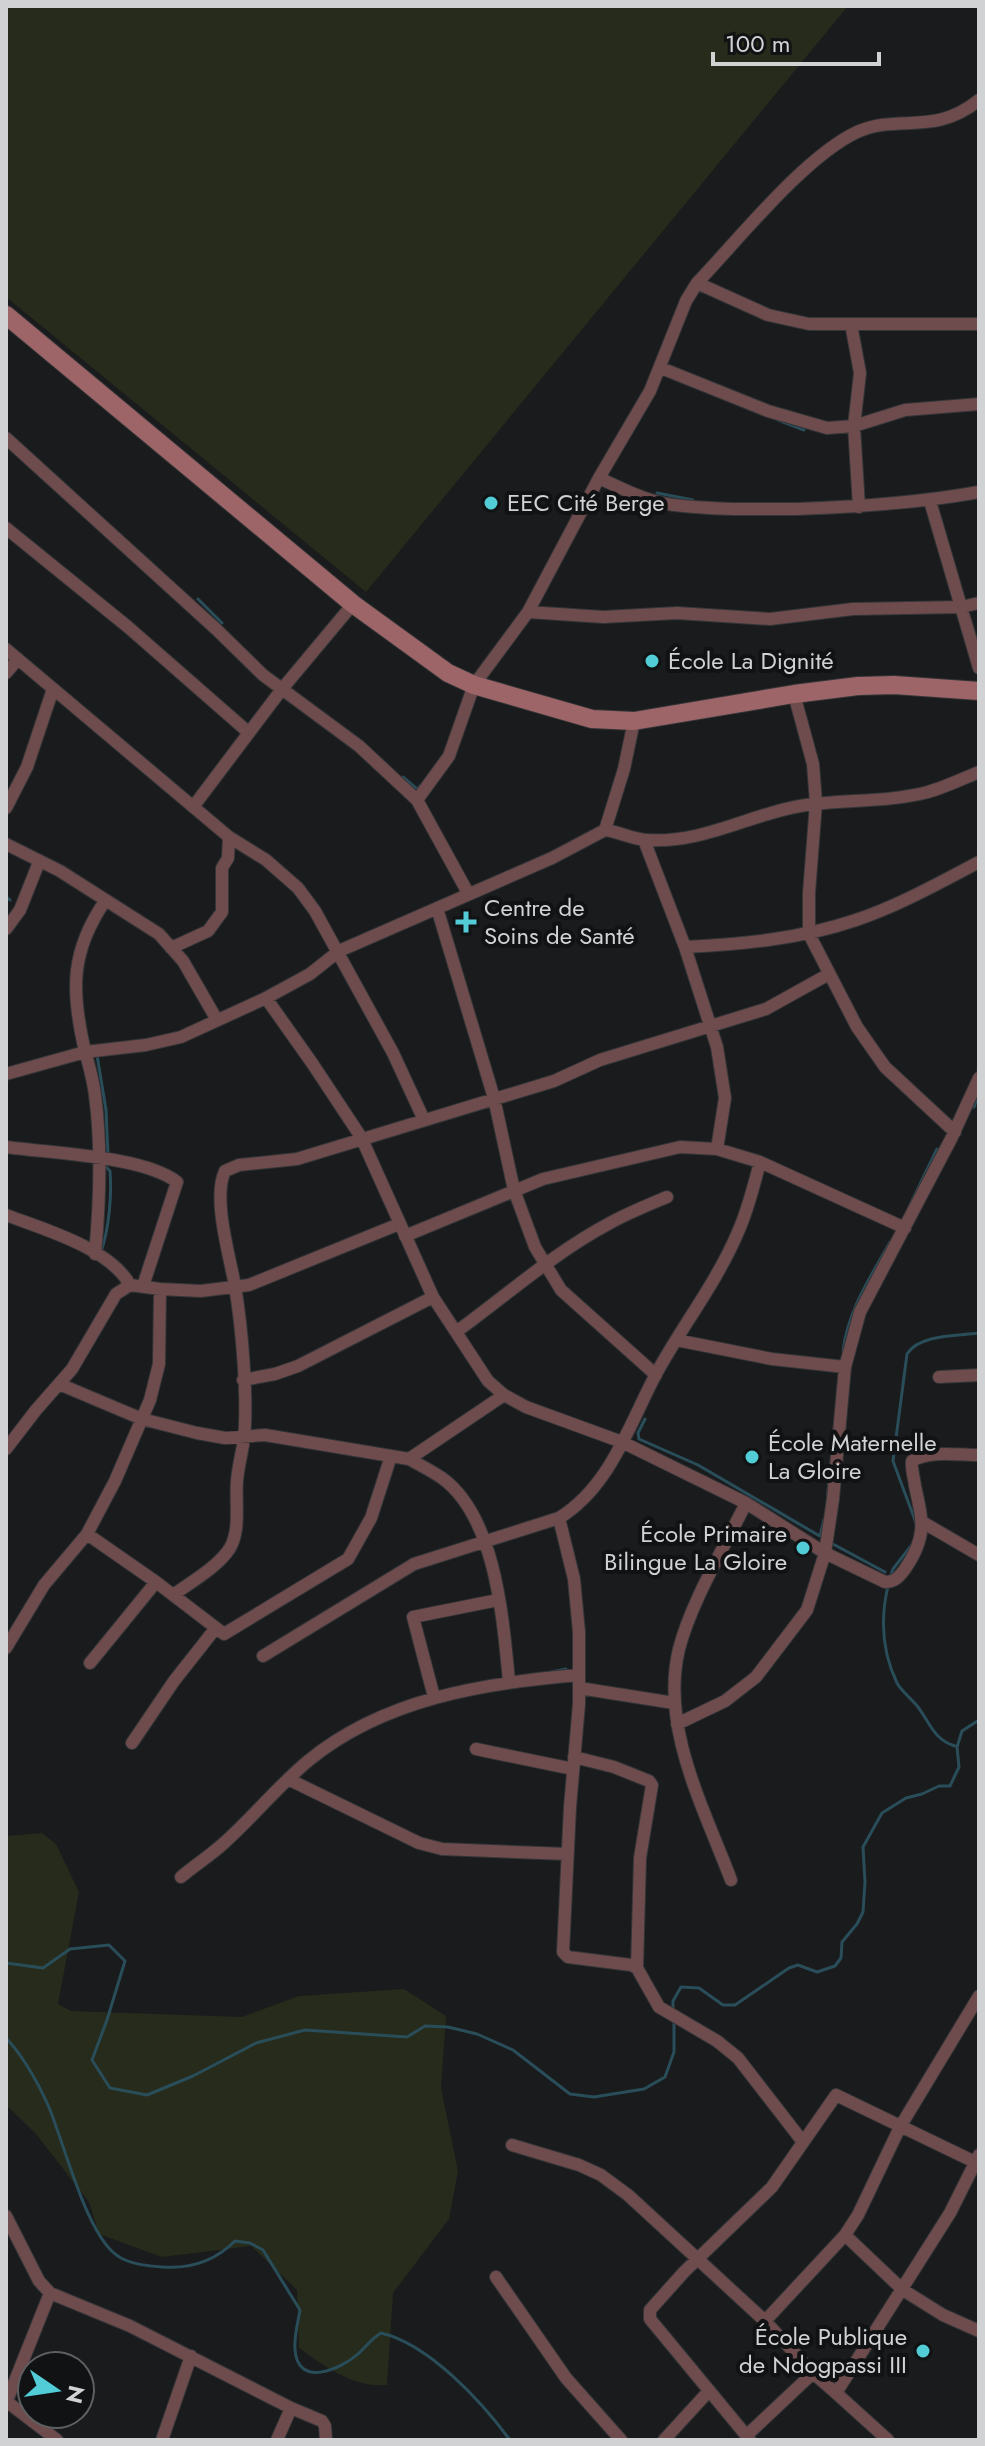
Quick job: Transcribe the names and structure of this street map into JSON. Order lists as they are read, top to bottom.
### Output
{
  "places": {
    "other": [
      "EEC Cité Berge",
      "École La Dignité",
      "École Maternelle La Gloire",
      "École Primaire Bilingue La Gloire",
      "École Publique de Ndogpassi III"
    ],
    "health": ["Centre de Soins de Santé"]
  },
  "scale_bar": "100 m",
  "north": "right"
}
